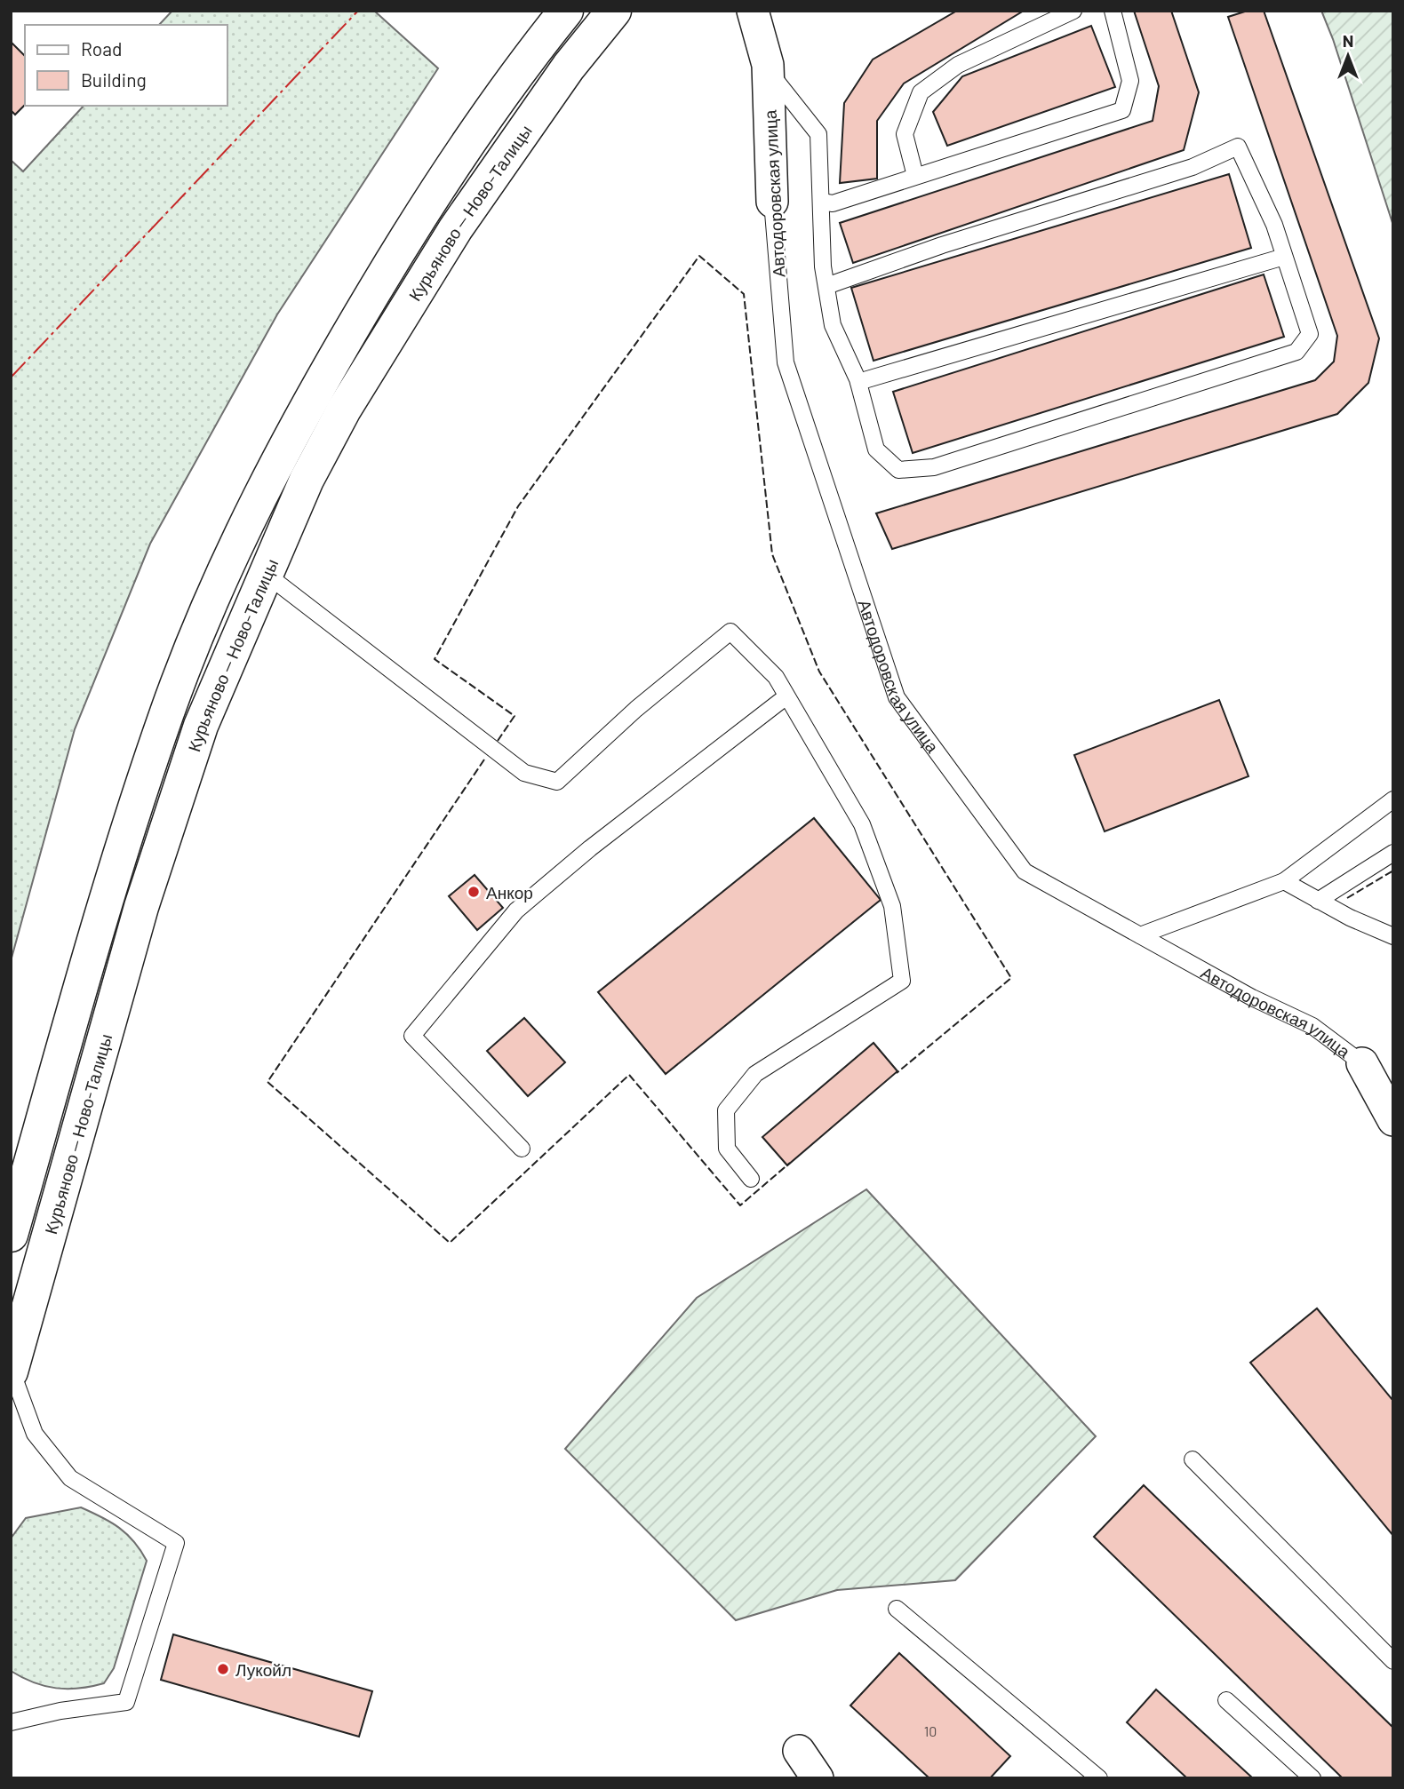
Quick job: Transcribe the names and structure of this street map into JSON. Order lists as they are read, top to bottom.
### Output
{
  "streets": {
    "main road": ["Курьяново — Ново-Талицы"],
    "street": ["Автодоровская улица"]
  },
  "places": ["Анкор", "Лукойл"],
  "house_numbers": ["10"],
  "legend": ["Road", "Building"],
  "north": "top"
}
